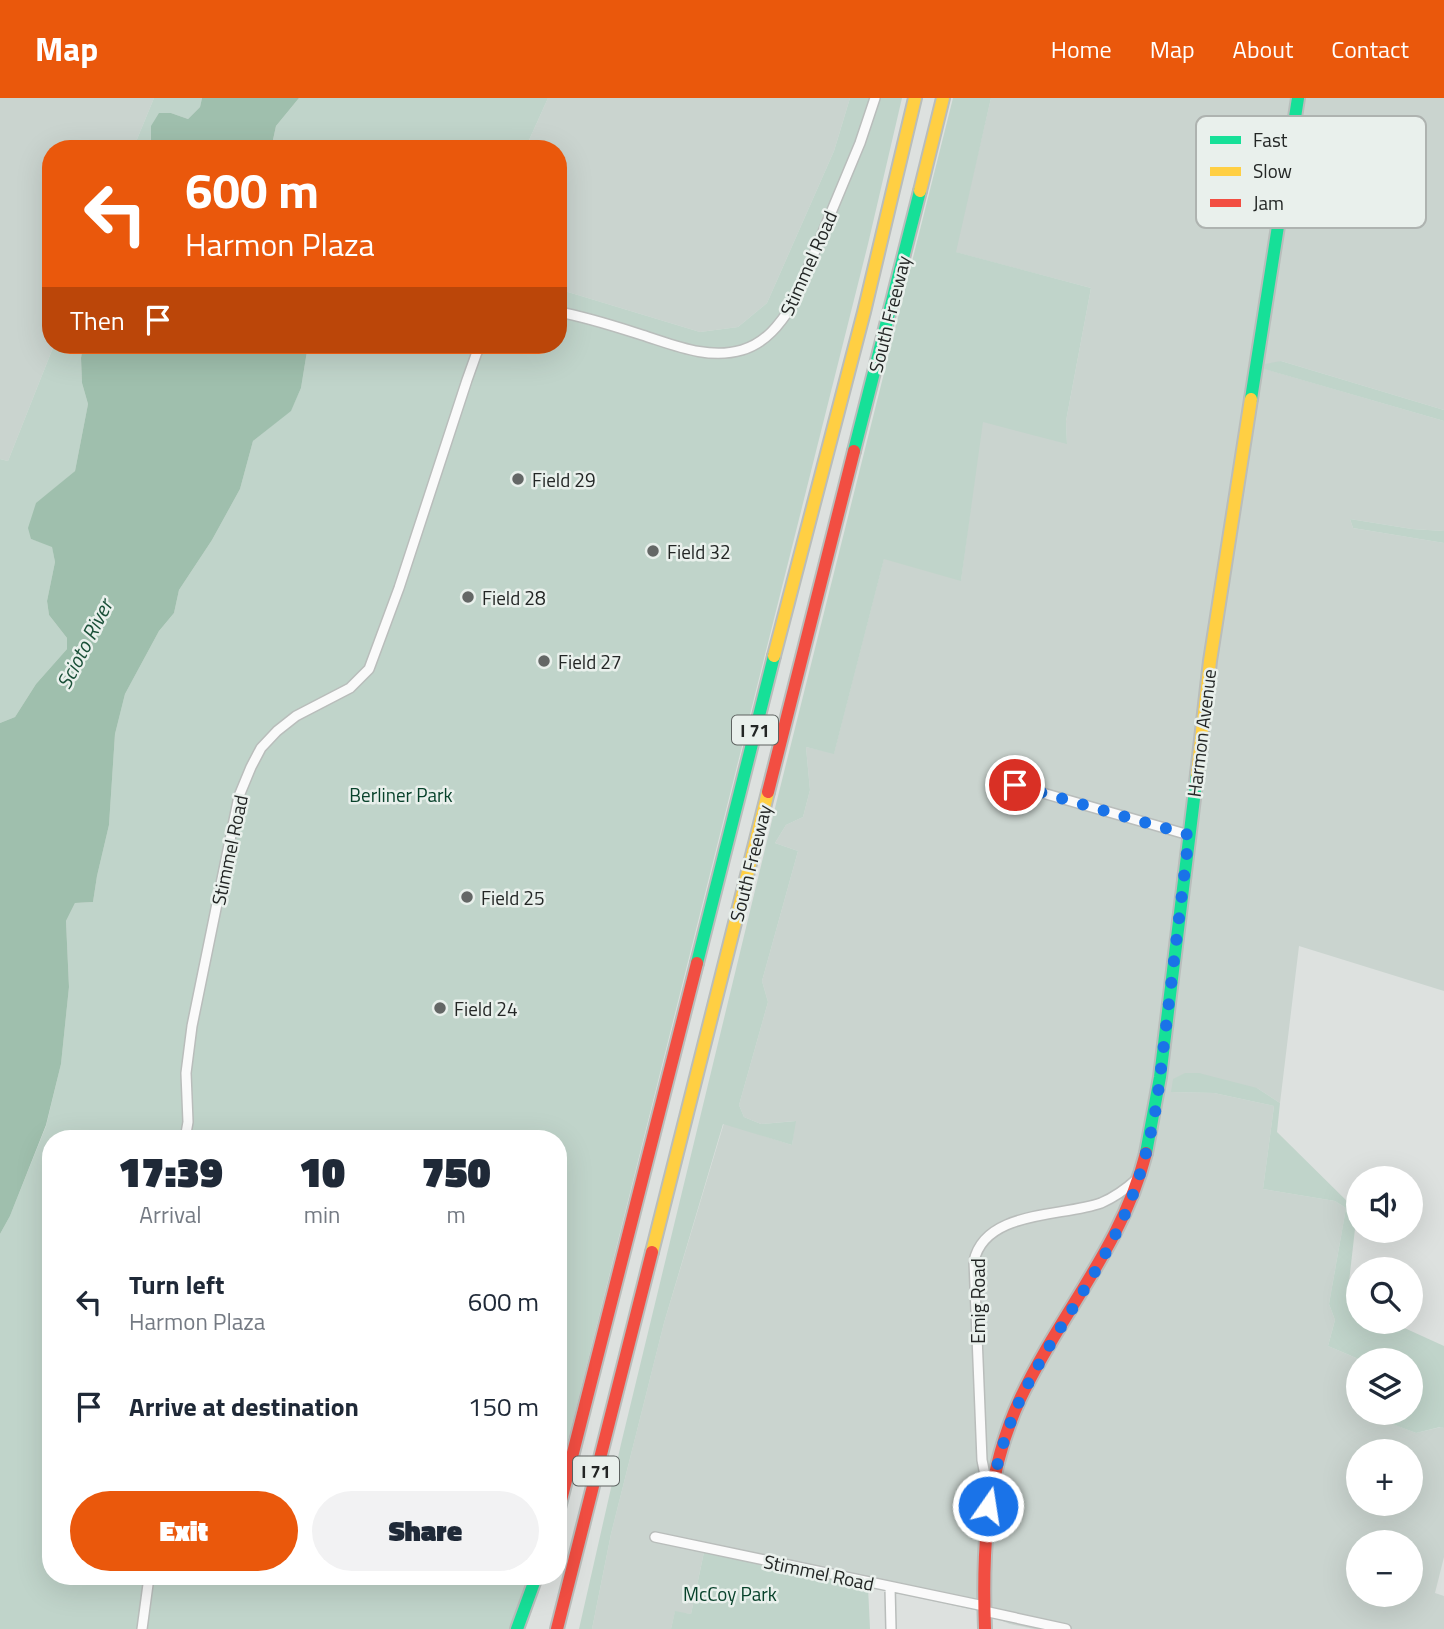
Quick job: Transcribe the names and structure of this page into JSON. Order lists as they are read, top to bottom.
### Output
{
  "streets": {
    "main road": ["South Freeway", "I 71", "Harmon Avenue"],
    "street": ["Stimmel Road", "Emig Road"]
  },
  "crossings": [
    ["Stimmel Road", "Harmon Avenue"],
    ["Harmon Avenue", "Emig Road"]
  ],
  "water": ["Scioto River"],
  "parks": ["Berliner Park", "McCoy Park"],
  "places": [
    "Field 29",
    "Field 32",
    "Field 28",
    "Field 27",
    "Field 25",
    "Field 24"
  ],
  "legend": ["Fast", "Slow", "Jam"],
  "page": {
    "header": "Map",
    "nav": [
      "Home",
      "Map",
      "About",
      "Contact"
    ],
    "turn": ["600 m", "Harmon Plaza"],
    "then": "Then",
    "eta": [
      "17:39",
      "Arrival",
      "10",
      "min",
      "750",
      "m"
    ],
    "map_buttons": ["+", "−"],
    "list": [
      {
        "name": "Turn left",
        "note": "Harmon Plaza",
        "value": "600 m"
      },
      {
        "name": "Arrive at destination",
        "value": "150 m"
      }
    ],
    "buttons": ["Exit", "Share"]
  }
}
